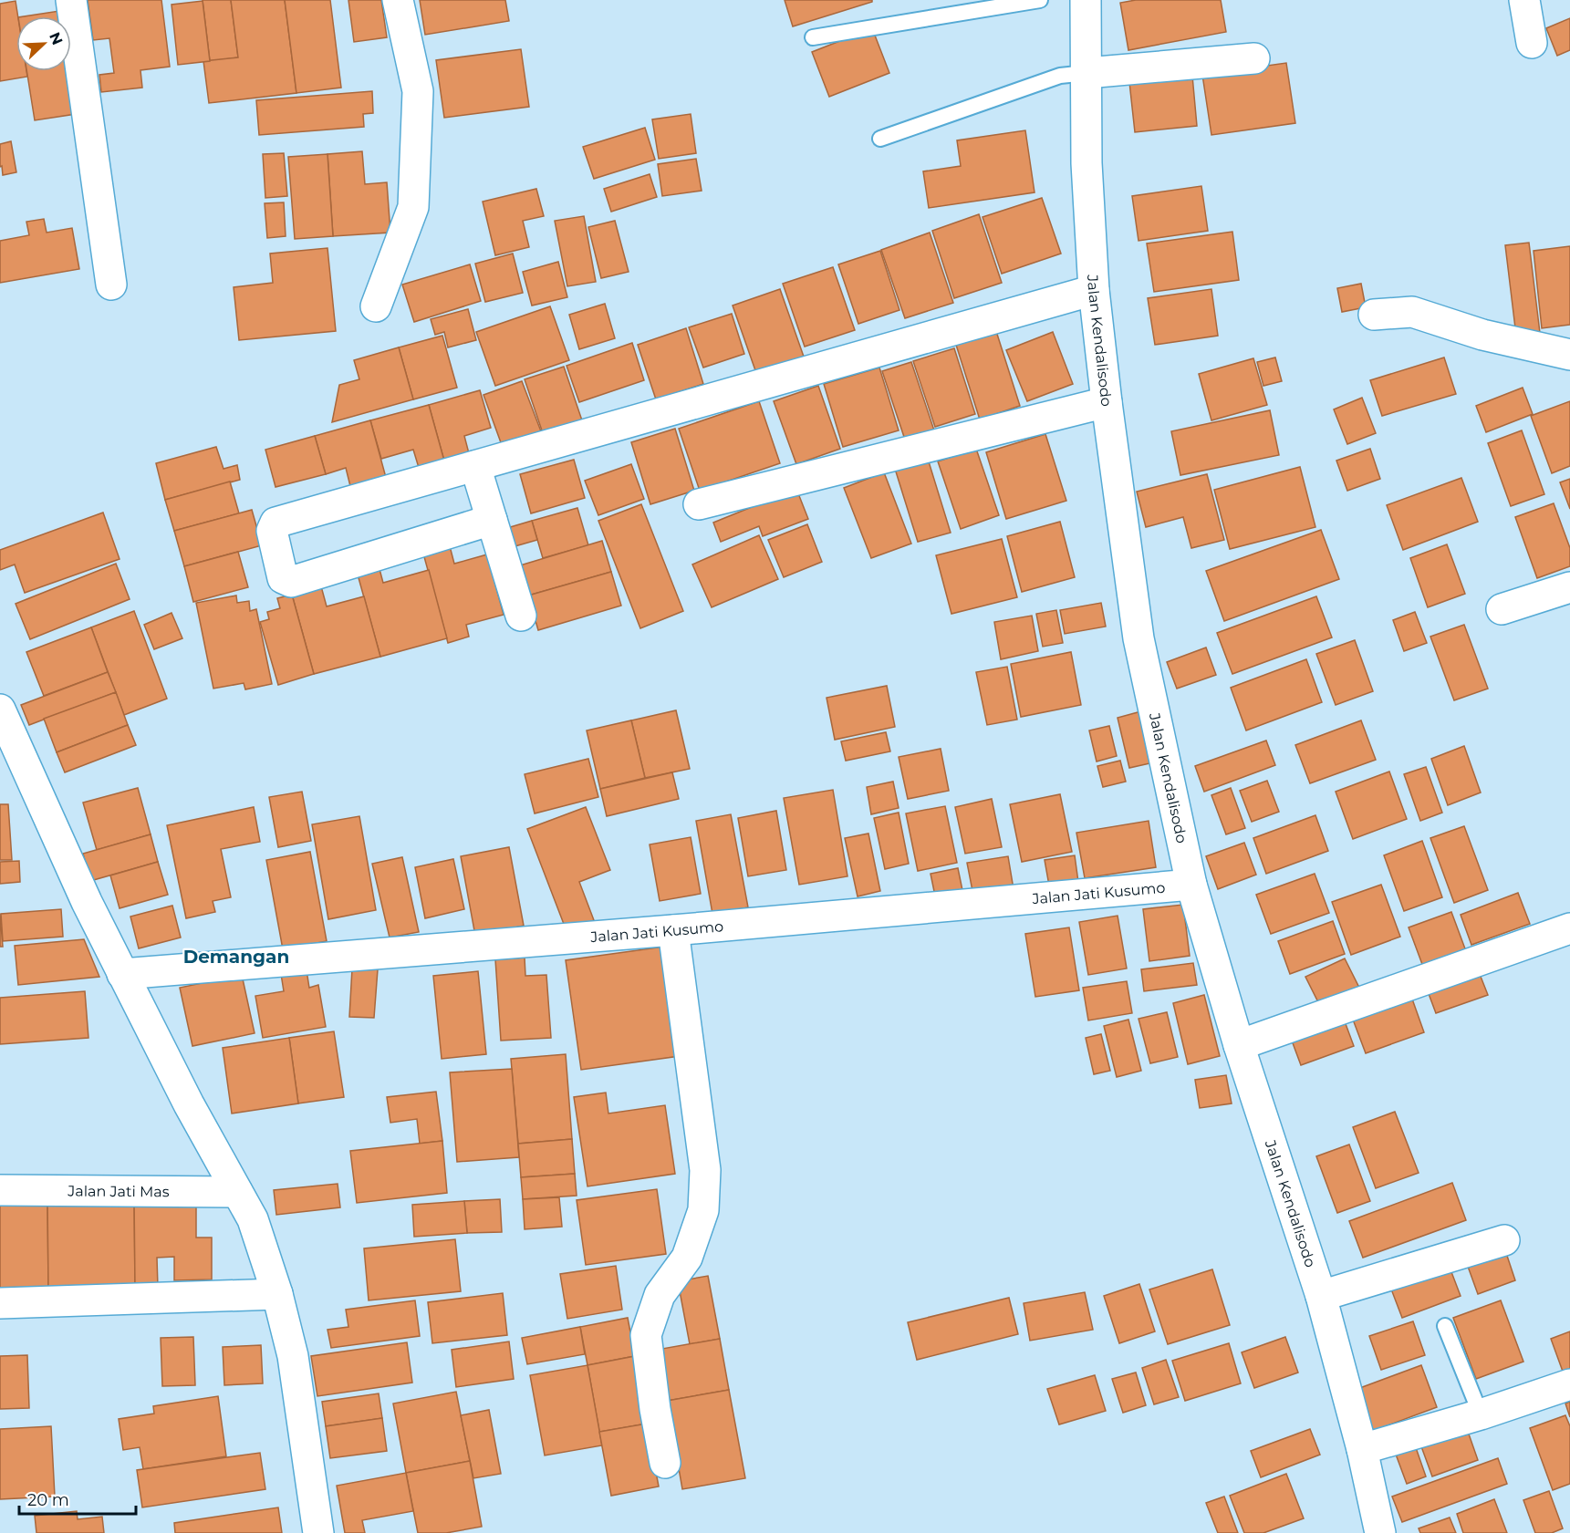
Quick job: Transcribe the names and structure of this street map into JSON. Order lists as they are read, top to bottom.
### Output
{
  "streets": {
    "street": ["Jalan Kendalisodo", "Jalan Jati Kusumo", "Jalan Jati Mas"]
  },
  "crossings": [
    ["Jalan Kendalisodo", "Jalan Jati Kusumo"]
  ],
  "districts": ["Demangan"],
  "scale_bar": "20 m",
  "north": "top right"
}
